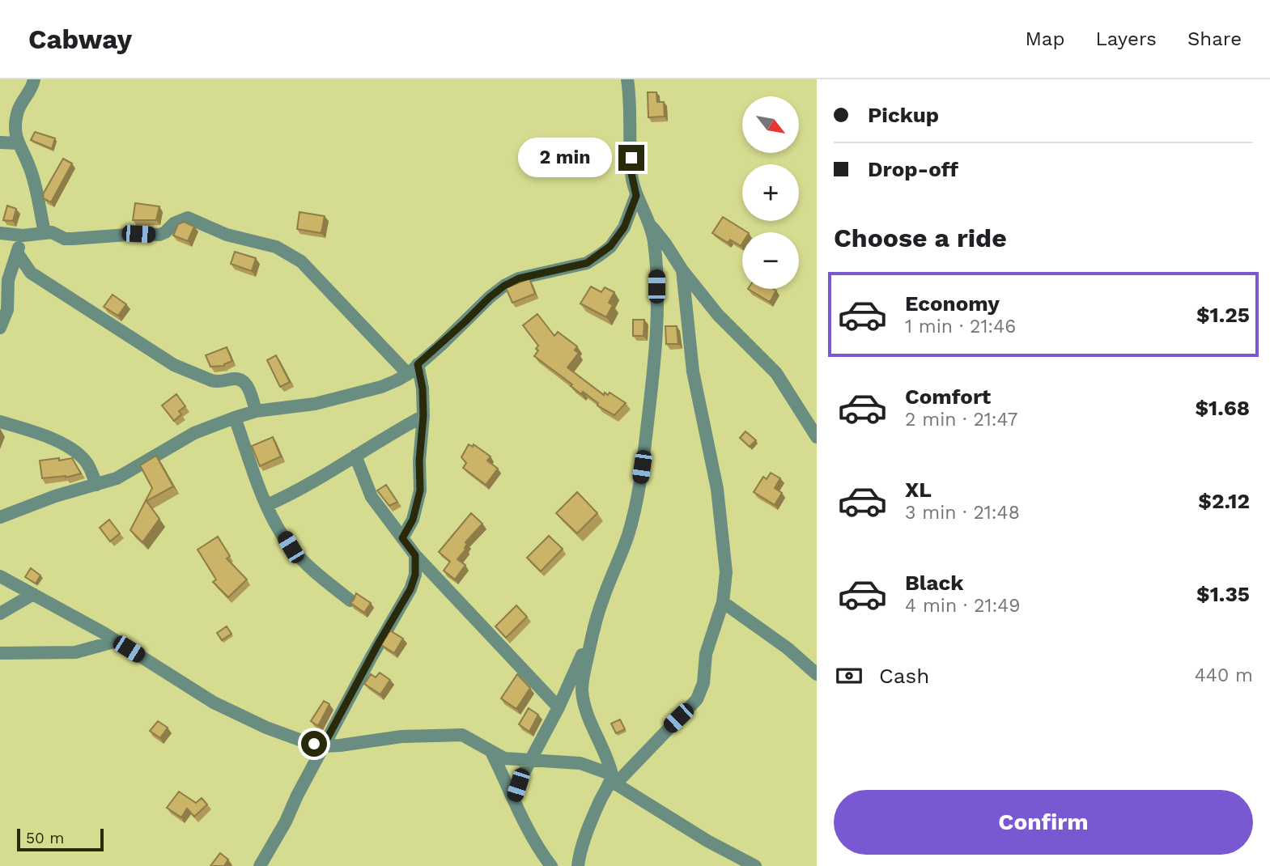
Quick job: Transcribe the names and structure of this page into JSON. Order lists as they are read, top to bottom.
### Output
{
  "scale_bar": "50 m",
  "north": "bottom right",
  "page": {
    "header": "Cabway",
    "nav": ["Map", "Layers", "Share"],
    "banner": ["Pickup", "Drop-off"],
    "map_buttons": ["+", "−"],
    "bubble": "2 min",
    "heading": "Choose a ride",
    "list": [
      {
        "name": "Economy",
        "note": "1 min · 21:46",
        "value": "$1.25"
      },
      {
        "name": "Comfort",
        "note": "2 min · 21:47",
        "value": "$1.68"
      },
      {
        "name": "XL",
        "note": "3 min · 21:48",
        "value": "$2.12"
      },
      {
        "name": "Black",
        "note": "4 min · 21:49",
        "value": "$1.35"
      }
    ],
    "pay": ["Cash", "440 m"],
    "buttons": "Confirm",
    "scale": "50 m"
  }
}
